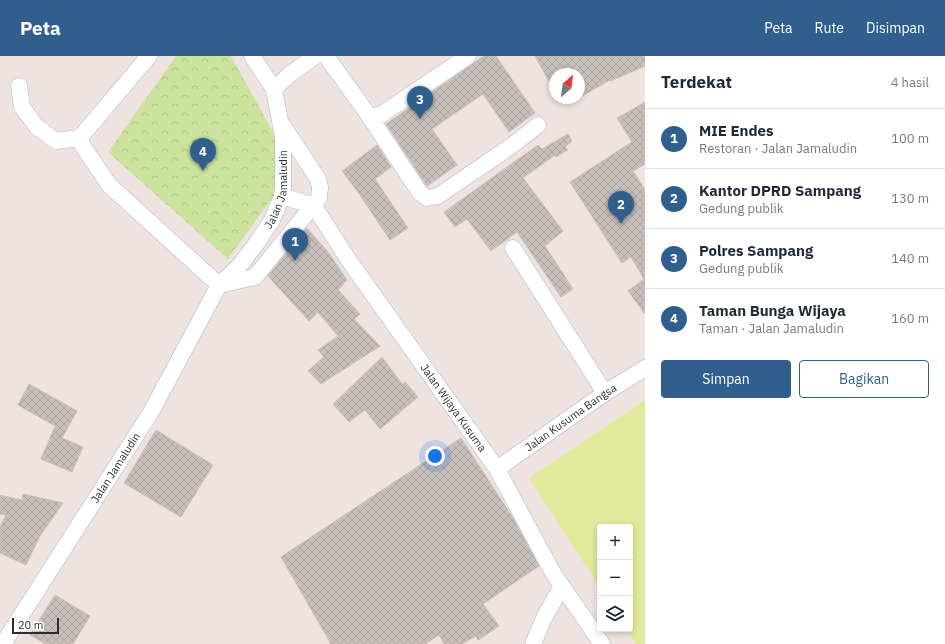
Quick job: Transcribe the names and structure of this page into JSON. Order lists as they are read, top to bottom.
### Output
{
  "streets": {
    "street": ["Jalan Jamaludin", "Jalan Wijaya Kusuma", "Jalan Kusuma Bangsa"]
  },
  "crossings": [
    ["Jalan Jamaludin", "Jalan Wijaya Kusuma"],
    ["Jalan Wijaya Kusuma", "Jalan Kusuma Bangsa"]
  ],
  "scale_bar": "20 m",
  "north": "top right",
  "page": {
    "header": "Peta",
    "nav": ["Peta", "Rute", "Disimpan"],
    "heading": ["Terdekat", "4 hasil"],
    "pins": [
      "3",
      "4",
      "2",
      "1"
    ],
    "list": [
      {
        "mark": "1",
        "name": "MIE Endes",
        "note": "Restoran · Jalan Jamaludin",
        "value": "100 m"
      },
      {
        "mark": "2",
        "name": "Kantor DPRD Sampang",
        "note": "Gedung publik",
        "value": "130 m"
      },
      {
        "mark": "3",
        "name": "Polres Sampang",
        "note": "Gedung publik",
        "value": "140 m"
      },
      {
        "mark": "4",
        "name": "Taman Bunga Wijaya",
        "note": "Taman · Jalan Jamaludin",
        "value": "160 m"
      }
    ],
    "buttons": ["Simpan", "Bagikan"],
    "map_buttons": ["+", "−"],
    "scale": "20 m"
  }
}
